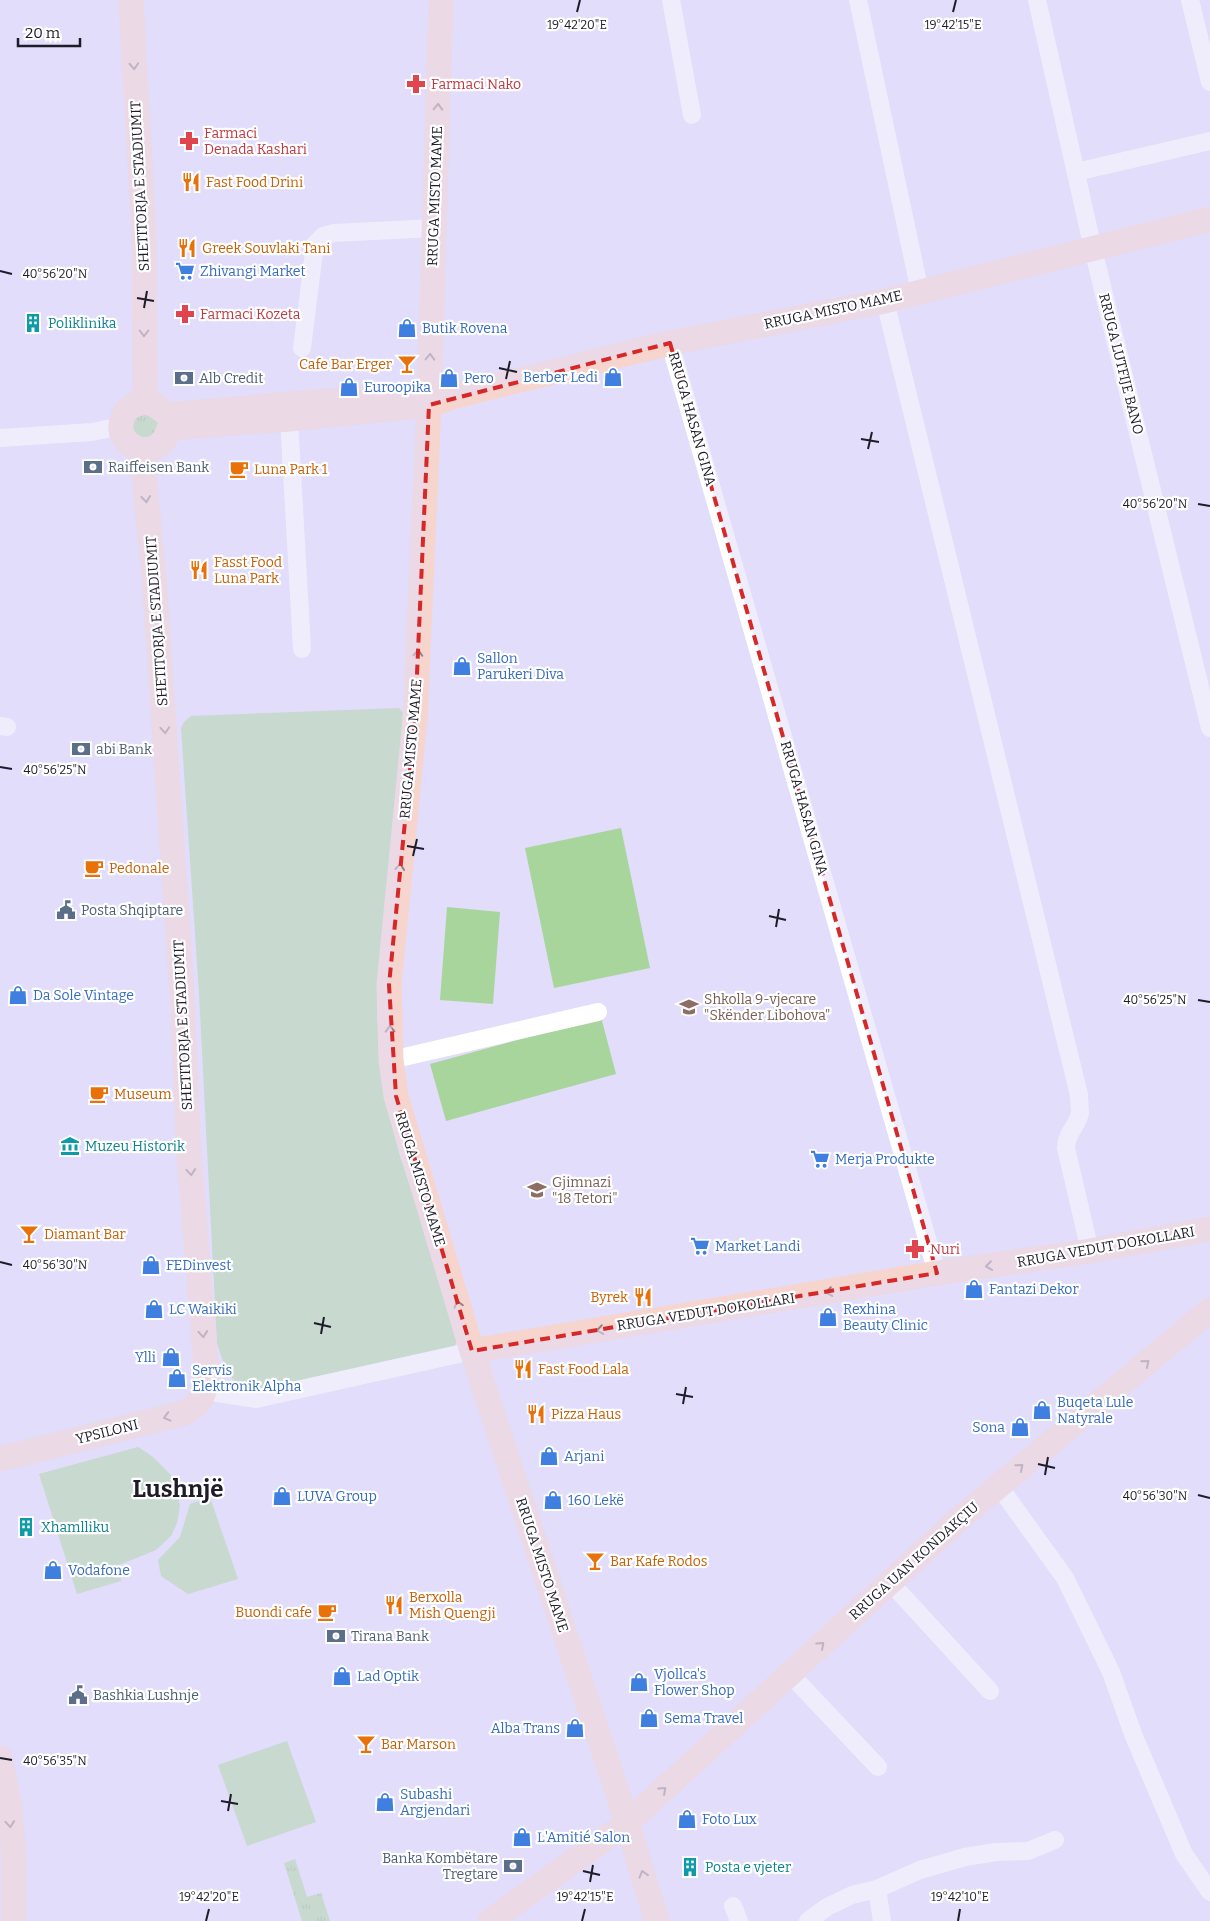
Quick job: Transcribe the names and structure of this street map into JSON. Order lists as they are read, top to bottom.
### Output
{
  "streets": {
    "main road": [
      "SHETITORJA E STADIUMIT",
      "RRUGA MISTO MAME",
      "RRUGA VEDUT DOKOLLARI",
      "YPSILONI",
      "RRUGA UAN KONDAKÇIU"
    ],
    "street": ["RRUGA LUTFIJE BANO", "RRUGA HASAN GINA"]
  },
  "crossings": [
    ["SHETITORJA E STADIUMIT", "RRUGA MISTO MAME"],
    ["SHETITORJA E STADIUMIT", "RRUGA VEDUT DOKOLLARI"],
    ["SHETITORJA E STADIUMIT", "YPSILONI"],
    ["RRUGA MISTO MAME", "RRUGA LUTFIJE BANO"],
    ["RRUGA MISTO MAME", "RRUGA HASAN GINA"],
    ["RRUGA MISTO MAME", "RRUGA VEDUT DOKOLLARI"],
    ["RRUGA MISTO MAME", "RRUGA UAN KONDAKÇIU"],
    ["RRUGA HASAN GINA", "RRUGA VEDUT DOKOLLARI"],
    ["RRUGA VEDUT DOKOLLARI", "YPSILONI"]
  ],
  "one_way": [
    "SHETITORJA E STADIUMIT",
    "RRUGA MISTO MAME",
    "RRUGA VEDUT DOKOLLARI",
    "YPSILONI",
    "RRUGA UAN KONDAKÇIU"
  ],
  "districts": ["Lushnjë"],
  "places": {
    "pharmacy": [
      "Farmaci Nako",
      "Farmaci Denada Kashari",
      "Farmaci Kozeta",
      "Nuri"
    ],
    "restaurant": [
      "Fast Food Drini",
      "Greek Souvlaki Tani",
      "Fasst Food Luna Park",
      "Byrek",
      "Fast Food Lala",
      "Pizza Haus",
      "Berxolla Mish Quengji"
    ],
    "supermarket": ["Zhivangi Market", "Merja Produkte", "Market Landi"],
    "building": ["Poliklinika", "Xhamlliku", "Posta e vjeter"],
    "shop": [
      "Butik Rovena",
      "Berber Ledi",
      "Pero",
      "Euroopika",
      "Sallon Parukeri Diva",
      "Da Sole Vintage",
      "FEDinvest",
      "Fantazi Dekor",
      "LC Waikiki",
      "Rexhina Beauty Clinic",
      "Ylli",
      "Servis Elektronik Alpha",
      "Buqeta Lule Natyrale",
      "Sona",
      "Arjani",
      "LUVA Group",
      "160 Lekë",
      "Vodafone",
      "Lad Optik",
      "Vjollca's Flower Shop",
      "Sema Travel",
      "Alba Trans",
      "Subashi Argjendari",
      "Foto Lux",
      "L'Amitié Salon"
    ],
    "bar": [
      "Cafe Bar Erger",
      "Diamant Bar",
      "Bar Kafe Rodos",
      "Bar Marson"
    ],
    "bank": [
      "Alb Credit",
      "Raiffeisen Bank",
      "abi Bank",
      "Tirana Bank",
      "Banka Kombëtare Tregtare"
    ],
    "cafe": [
      "Luna Park 1",
      "Pedonale",
      "Museum",
      "Buondi cafe"
    ],
    "public building": ["Posta Shqiptare", "Bashkia Lushnje"],
    "school or university": ["Shkolla 9-vjecare \"Skënder Libohova\"", "Gjimnazi \"18 Tetori\""],
    "museum": ["Muzeu Historik"]
  },
  "scale_bar": "20 m",
  "coordinates": [
    "19°42'20\"E",
    "19°42'15\"E",
    "40°56'20\"N",
    "40°56'25\"N",
    "40°56'30\"N",
    "40°56'35\"N",
    "19°42'10\"E"
  ]
}
